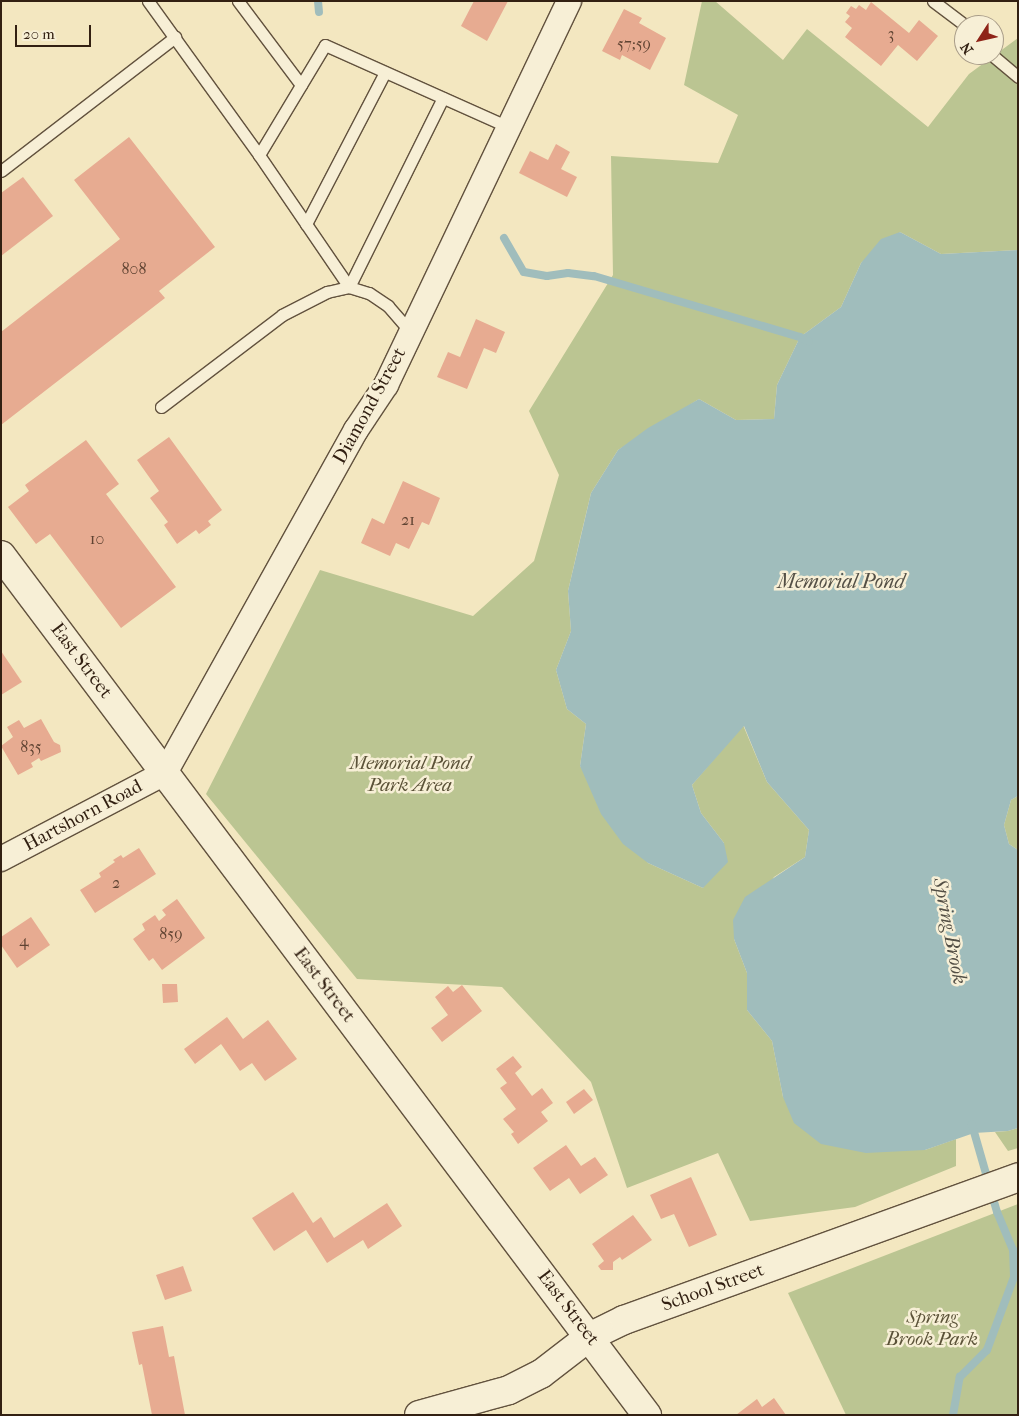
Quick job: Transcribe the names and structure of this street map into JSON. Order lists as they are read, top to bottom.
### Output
{
  "streets": {
    "main road": ["East Street", "School Street"],
    "street": ["Diamond Street", "Hartshorn Road"]
  },
  "crossings": [
    ["Diamond Street", "East Street"],
    ["Diamond Street", "Hartshorn Road"],
    ["East Street", "Hartshorn Road"],
    ["East Street", "School Street"]
  ],
  "water": ["Memorial Pond", "Spring Brook"],
  "parks": ["Memorial Pond Park Area", "Spring Brook Park"],
  "house_numbers": [
    "3",
    "57;59",
    "808",
    "21",
    "10",
    "835",
    "2",
    "859",
    "4"
  ],
  "scale_bar": "20 m",
  "north": "bottom left"
}
